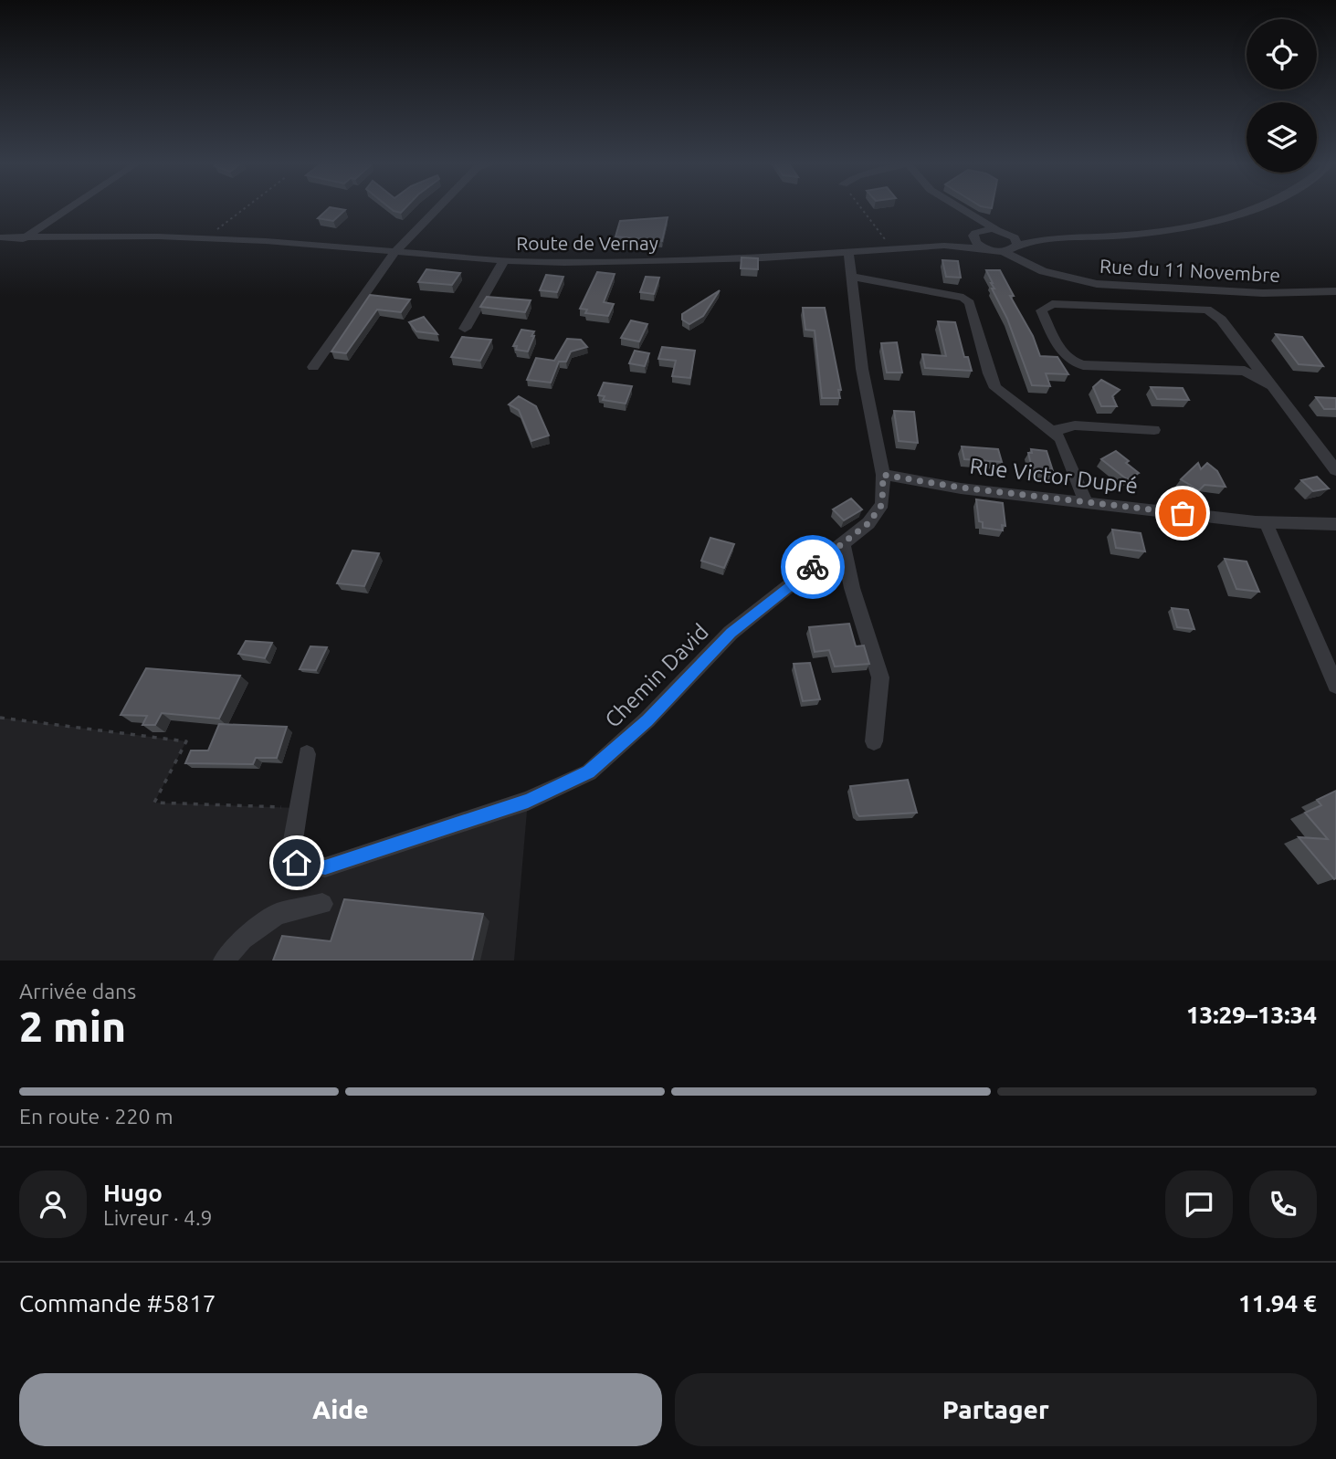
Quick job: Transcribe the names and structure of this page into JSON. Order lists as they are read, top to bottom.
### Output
{
  "streets": {
    "street": [
      "Route de Vernay",
      "Rue du 11 Novembre",
      "Rue Victor Dupré",
      "Chemin David"
    ]
  },
  "crossings": [
    ["Route de Vernay", "Rue du 11 Novembre"],
    ["Route de Vernay", "Chemin David"],
    ["Rue Victor Dupré", "Chemin David"]
  ],
  "page": {
    "heading": ["2 min", "Arrivée dans", "13:29–13:34"],
    "panel": [
      "Hugo",
      "Livreur · 4.9",
      "Commande #5817",
      "11.94 €"
    ],
    "bar": "En route · 220 m",
    "buttons": ["Aide", "Partager"]
  }
}
